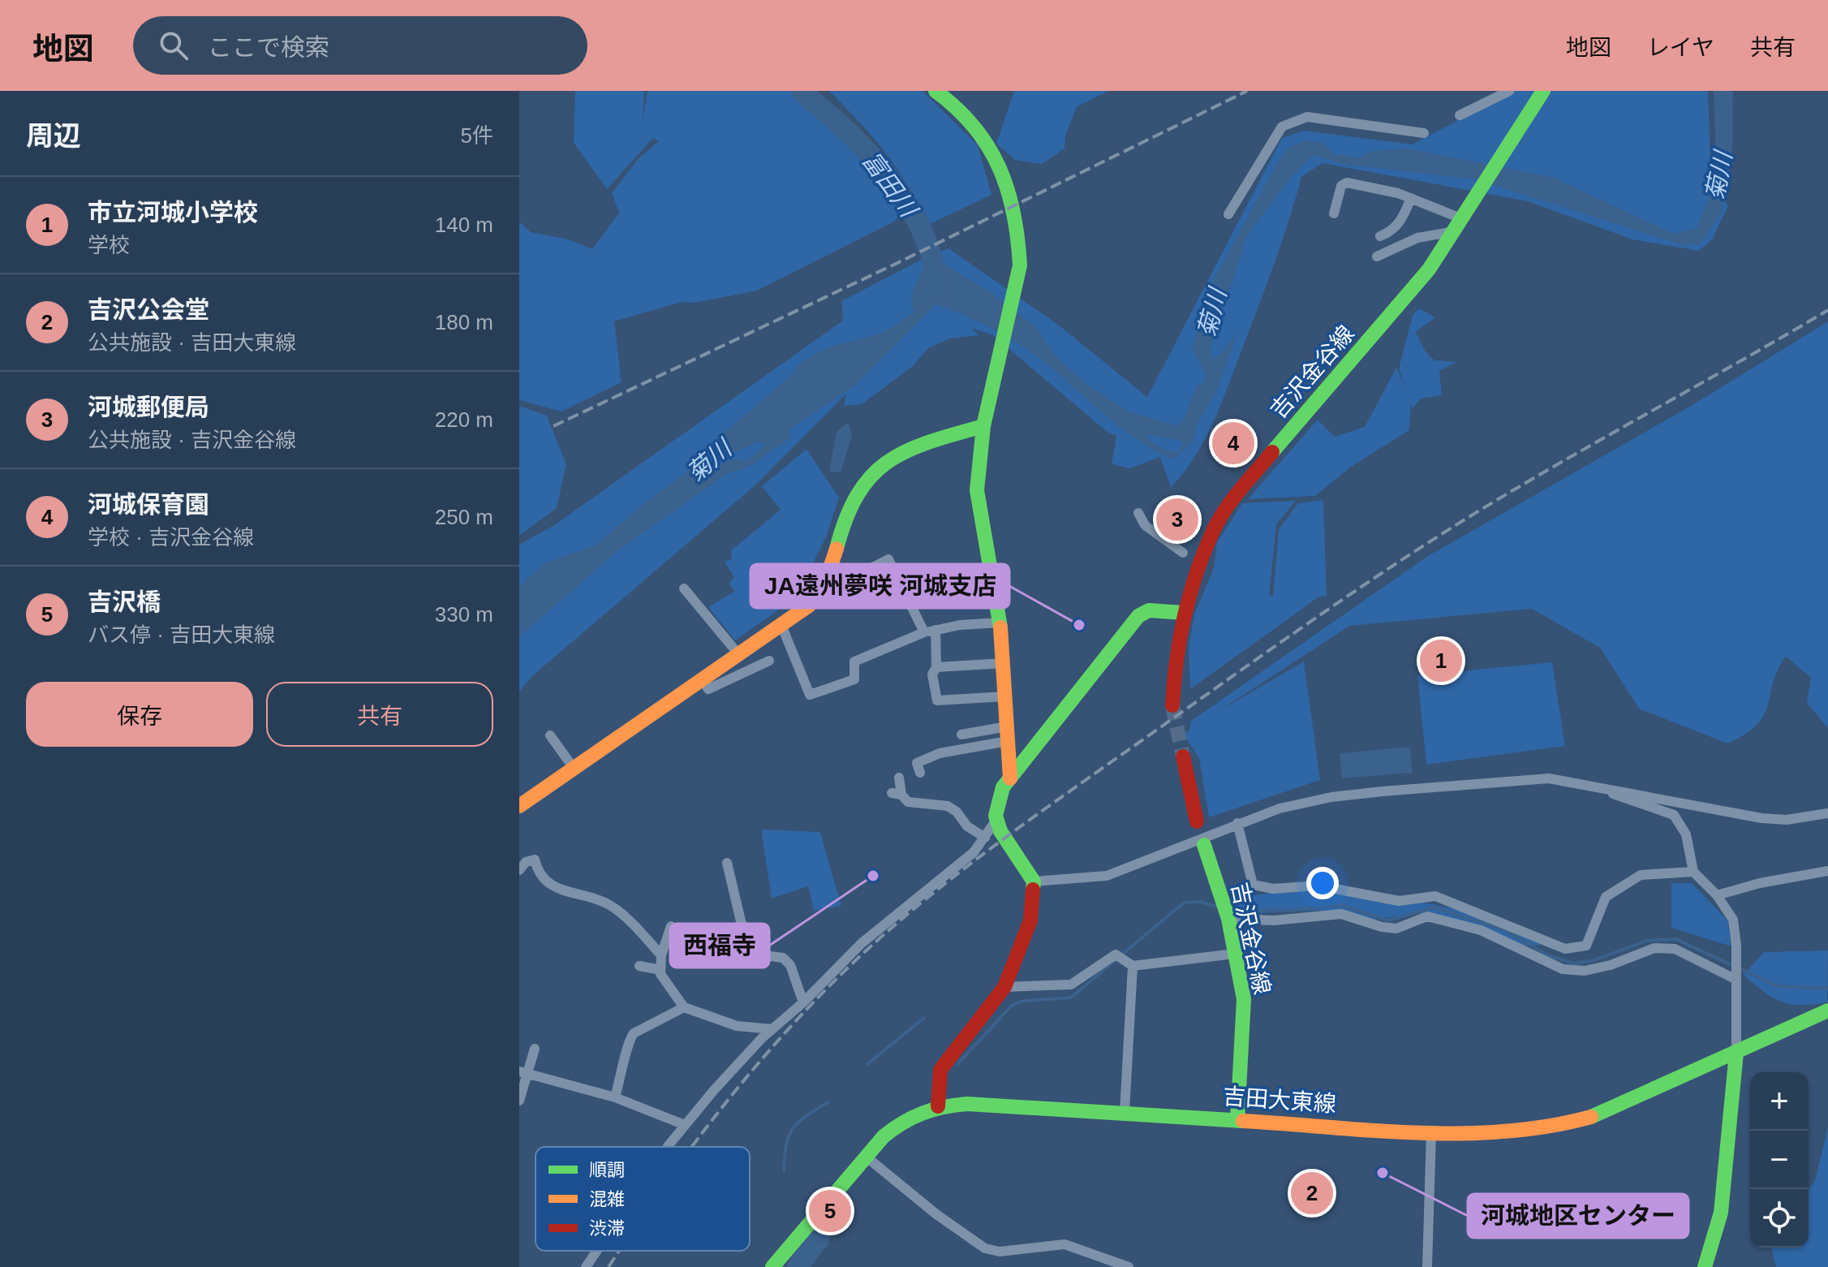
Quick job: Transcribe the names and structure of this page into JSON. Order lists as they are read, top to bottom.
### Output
{
  "streets": {
    "main road": ["吉沢金谷線", "吉田大東線"]
  },
  "crossings": [
    ["吉沢金谷線", "吉田大東線"]
  ],
  "water": ["菊川", "富田川"],
  "places": ["JA遠州夢咲 河城支店", "西福寺", "河城地区センター"],
  "legend": ["順調", "混雑", "渋滞"],
  "page": {
    "header": "地図",
    "search": "ここで検索",
    "nav": ["地図", "レイヤ", "共有"],
    "heading": ["周辺", "5件"],
    "list": [
      {
        "mark": "1",
        "name": "市立河城小学校",
        "note": "学校",
        "value": "140 m"
      },
      {
        "mark": "2",
        "name": "吉沢公会堂",
        "note": "公共施設 · 吉田大東線",
        "value": "180 m"
      },
      {
        "mark": "3",
        "name": "河城郵便局",
        "note": "公共施設 · 吉沢金谷線",
        "value": "220 m"
      },
      {
        "mark": "4",
        "name": "河城保育園",
        "note": "学校 · 吉沢金谷線",
        "value": "250 m"
      },
      {
        "mark": "5",
        "name": "吉沢橋",
        "note": "バス停 · 吉田大東線",
        "value": "330 m"
      }
    ],
    "pins": [
      "4",
      "3",
      "1",
      "2",
      "5"
    ],
    "buttons": ["保存", "共有"],
    "map_buttons": ["+", "−"]
  }
}
